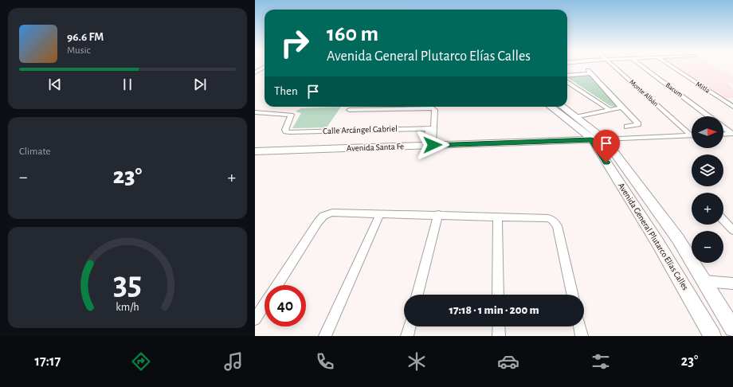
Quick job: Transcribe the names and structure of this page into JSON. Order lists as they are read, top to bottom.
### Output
{
  "streets": {
    "street": [
      "Mitla",
      "Bacum",
      "Monte Albán",
      "Calle Arcángel Gabriel",
      "Avenida Santa Fe",
      "Avenida General Plutarco Elías Calles"
    ]
  },
  "crossings": [
    ["Avenida Santa Fe", "Avenida General Plutarco Elías Calles"]
  ],
  "north": "right",
  "page": {
    "turn": ["160 m", "Avenida General Plutarco Elías Calles"],
    "song": ["96.6 FM", "Music"],
    "then": "Then",
    "map_buttons": ["+", "−"],
    "tile": "Climate",
    "heat": ["−", "23°", "+"],
    "limit": "40",
    "trip": "17:18 · 1 min · 200 m",
    "tabs": ["17:17", "23°"],
    "gauge": ["35", "km/h"]
  }
}
